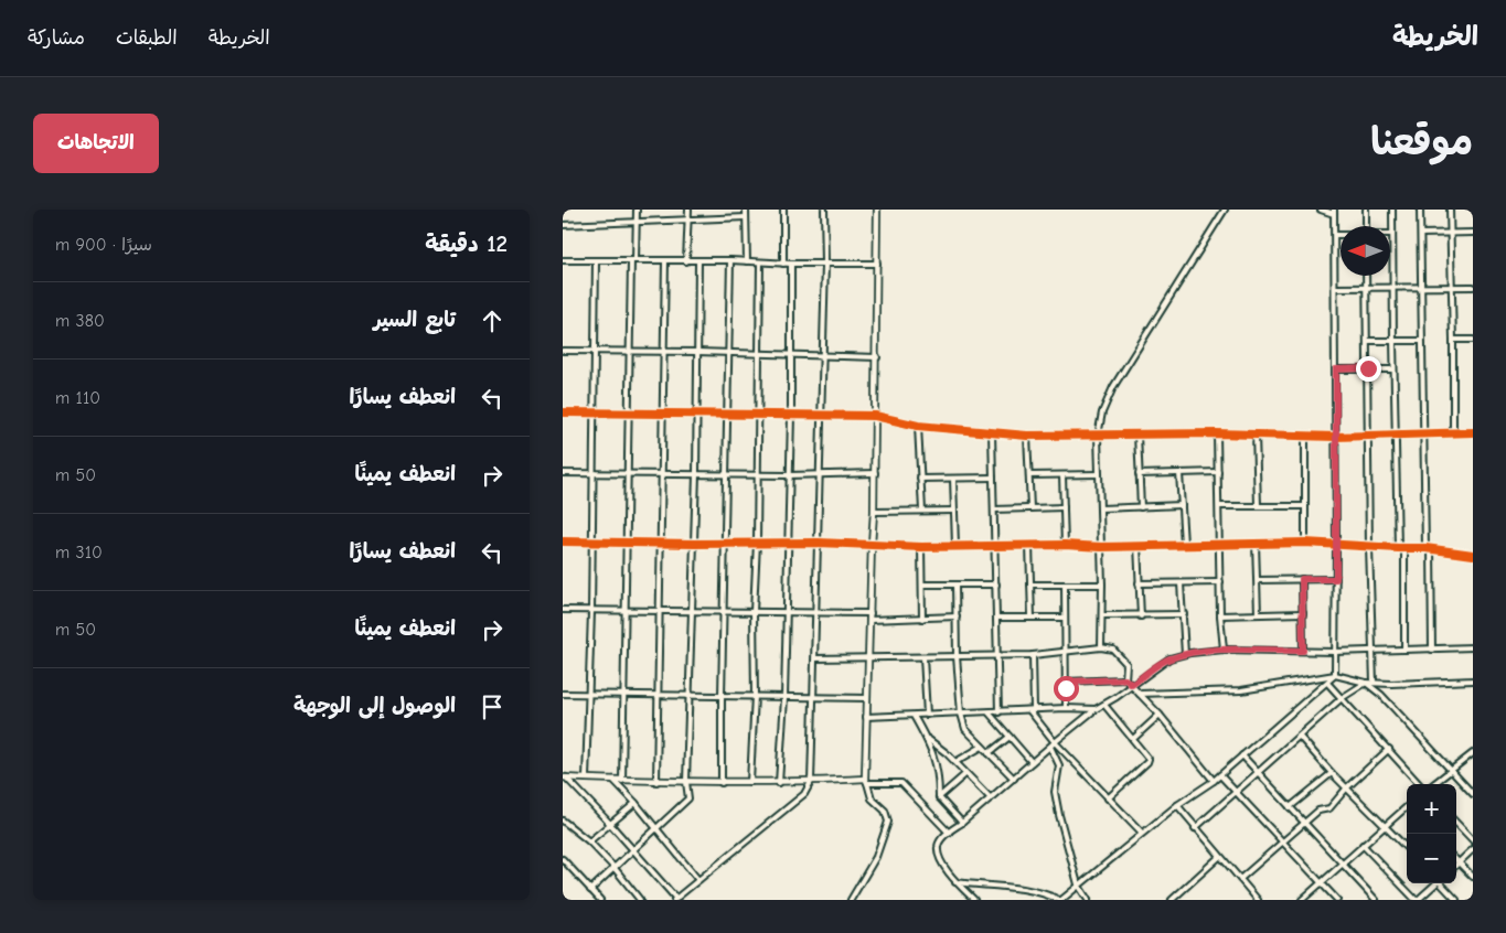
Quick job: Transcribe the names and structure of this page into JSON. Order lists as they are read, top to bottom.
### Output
{
  "north": "left",
  "page": {
    "header": "الخريطة",
    "nav": ["الخريطة", "الطبقات", "مشاركة"],
    "title": "موقعنا",
    "buttons": "الاتجاهات",
    "heading": ["12 دقيقة", "سيرًا · 900 m"],
    "list": [
      ["تابع السير", "380 m"],
      ["انعطف يسارًا", "110 m"],
      ["انعطف يمينًا", "50 m"],
      ["انعطف يسارًا", "310 m"],
      ["انعطف يمينًا", "50 m"],
      "الوصول إلى الوجهة"
    ],
    "map_buttons": ["+", "−"]
  }
}
